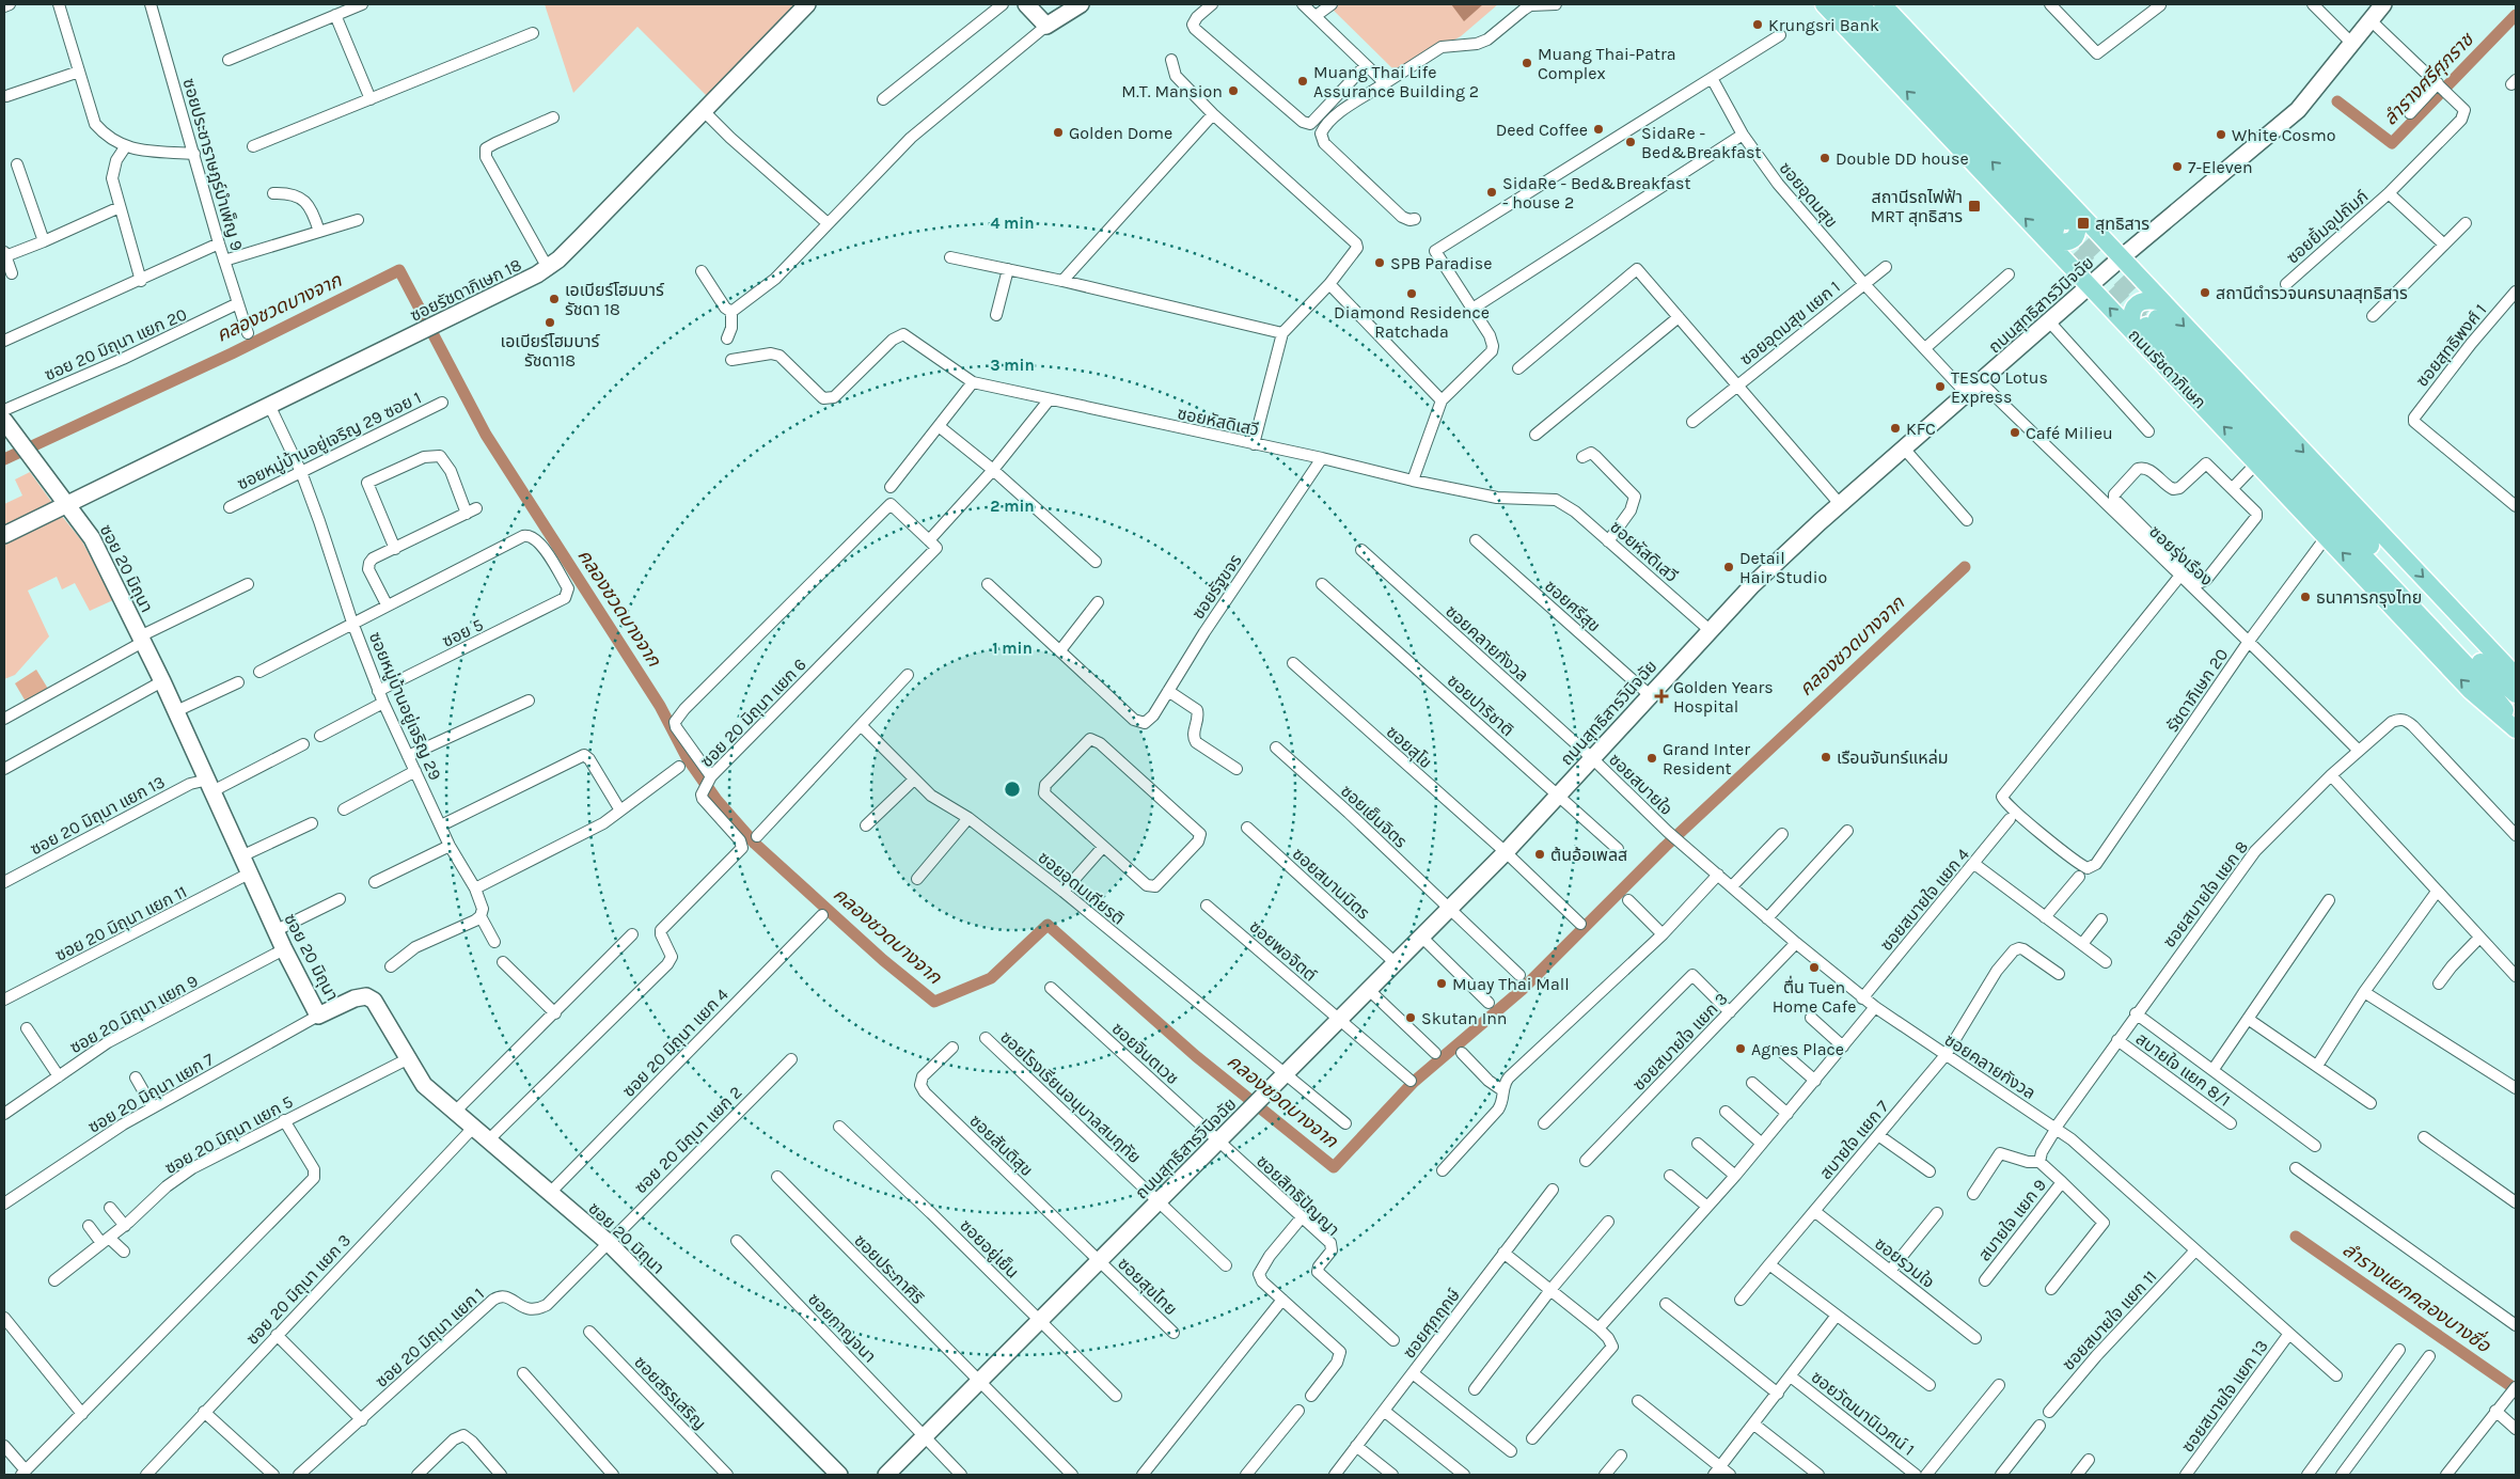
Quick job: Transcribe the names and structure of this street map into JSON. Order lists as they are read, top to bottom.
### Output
{
  "streets": {
    "main road": ["ถนนรัชดาภิเษก"],
    "street": [
      "ซอยประชาราษฎร์บำเพ็ญ 9",
      "ซอยอุดมสุข",
      "ซอยยิ้มอุปถัมภ์",
      "ซอยรัชดาภิเษก 18",
      "ถนนสุทธิสารวินิจฉัย",
      "ซอยอุดมสุข แยก 1",
      "ซอย 20 มิถุนา แยก 20",
      "ซอยสุทธิพงศ์ 1",
      "ซอยหัสดิเสวี",
      "ซอยหมู่บ้านอยู่เจริญ 29 ซอย 1",
      "ซอยรุ่งเรือง",
      "ซอย 20 มิถุนา",
      "ซอยรัฐขจร",
      "ซอยศรีสุข",
      "ซอย 5",
      "ซอยคลายกังวล",
      "รัชดาภิเษก 20",
      "ซอยปาริชาติ",
      "ซอยหมู่บ้านอยู่เจริญ 29",
      "ซอย 20 มิถุนา แยก 6",
      "ซอยสุโข",
      "ซอยสบายใจ",
      "ซอย 20 มิถุนา แยก 13",
      "ซอยเย็นจิตร",
      "ซอยสมานมิตร",
      "ซอยอุดมเกียรติ",
      "ซอยสบายใจ แยก 8",
      "ซอยสบายใจ แยก 4",
      "ซอย 20 มิถุนา แยก 11",
      "ซอยพอจิตต์",
      "ซอย 20 มิถุนา แยก 9",
      "ซอยสบายใจ แยก 3",
      "ซอย 20 มิถุนา แยก 4",
      "ซอยจินตเวช",
      "สบายใจ แยก 8/1",
      "ซอย 20 มิถุนา แยก 7",
      "ซอยโรงเรียนอนุบาลสมฤทัย",
      "ซอย 20 มิถุนา แยก 5",
      "ซอย 20 มิถุนา แยก 2",
      "สบายใจ แยก 7",
      "ซอยสันติสุข",
      "ซอยสิทธิปัญญา",
      "สบายใจ แยก 9",
      "ซอยอยู่เย็น",
      "ซอยรวมใจ",
      "ซอยประภาศิริ",
      "ซอยสุขไทย",
      "ซอย 20 มิถุนา แยก 3",
      "ซอยสบายใจ แยก 11",
      "ซอยศุภฤกษ์",
      "ซอยกาญจนา",
      "ซอย 20 มิถุนา แยก 1",
      "ซอยสรรเสริญ",
      "ซอยสบายใจ แยก 13",
      "ซอยวัฒนานิเวศน์ 1"
    ]
  },
  "crossings": [
    ["ซอยประชาราษฎร์บำเพ็ญ 9", "ซอย 20 มิถุนา แยก 20"],
    ["ซอยอุดมสุข", "ถนนสุทธิสารวินิจฉัย"],
    ["ซอยอุดมสุข", "ซอยอุดมสุข แยก 1"],
    ["ซอยยิ้มอุปถัมภ์", "ถนนสุทธิสารวินิจฉัย"],
    ["ซอยรัชดาภิเษก 18", "ซอย 20 มิถุนา"],
    ["ซอยรัชดาภิเษก 18", "ซอยหมู่บ้านอยู่เจริญ 29"],
    ["ถนนสุทธิสารวินิจฉัย", "ถนนรัชดาภิเษก"],
    ["ถนนสุทธิสารวินิจฉัย", "ซอยหัสดิเสวี"],
    ["ถนนสุทธิสารวินิจฉัย", "ซอยรุ่งเรือง"],
    ["ถนนสุทธิสารวินิจฉัย", "ซอยศรีสุข"],
    ["ถนนสุทธิสารวินิจฉัย", "ซอยคลายกังวล"],
    ["ถนนสุทธิสารวินิจฉัย", "ซอยปาริชาติ"],
    ["ถนนสุทธิสารวินิจฉัย", "ซอยสุโข"],
    ["ถนนสุทธิสารวินิจฉัย", "ซอยสบายใจ"],
    ["ถนนสุทธิสารวินิจฉัย", "ซอยเย็นจิตร"],
    ["ถนนสุทธิสารวินิจฉัย", "ซอยสมานมิตร"],
    ["ถนนสุทธิสารวินิจฉัย", "ซอยอุดมเกียรติ"],
    ["ถนนสุทธิสารวินิจฉัย", "ซอยพอจิตต์"],
    ["ถนนสุทธิสารวินิจฉัย", "ซอยจินตเวช"],
    ["ถนนสุทธิสารวินิจฉัย", "ซอยโรงเรียนอนุบาลสมฤทัย"],
    ["ถนนสุทธิสารวินิจฉัย", "ซอยสันติสุข"],
    ["ถนนสุทธิสารวินิจฉัย", "ซอยสิทธิปัญญา"],
    ["ถนนสุทธิสารวินิจฉัย", "ซอยอยู่เย็น"],
    ["ถนนสุทธิสารวินิจฉัย", "ซอยประภาศิริ"],
    ["ถนนสุทธิสารวินิจฉัย", "ซอยสุขไทย"],
    ["ถนนสุทธิสารวินิจฉัย", "ซอยกาญจนา"],
    ["ถนนรัชดาภิเษก", "รัชดาภิเษก 20"],
    ["ซอยหัสดิเสวี", "ซอยรัฐขจร"],
    ["ซอยหมู่บ้านอยู่เจริญ 29 ซอย 1", "ซอยหมู่บ้านอยู่เจริญ 29"],
    ["ซอยรุ่งเรือง", "รัชดาภิเษก 20"],
    ["ซอยรุ่งเรือง", "ซอยสบายใจ แยก 8"],
    ["ซอย 20 มิถุนา", "ซอย 20 มิถุนา แยก 6"],
    ["ซอย 20 มิถุนา", "ซอย 20 มิถุนา แยก 13"],
    ["ซอย 20 มิถุนา", "ซอย 20 มิถุนา แยก 11"],
    ["ซอย 20 มิถุนา", "ซอย 20 มิถุนา แยก 9"],
    ["ซอย 20 มิถุนา", "ซอย 20 มิถุนา แยก 4"],
    ["ซอย 20 มิถุนา", "ซอย 20 มิถุนา แยก 7"],
    ["ซอย 20 มิถุนา", "ซอย 20 มิถุนา แยก 5"],
    ["ซอย 20 มิถุนา", "ซอย 20 มิถุนา แยก 2"],
    ["ซอย 20 มิถุนา", "ซอย 20 มิถุนา แยก 3"],
    ["ซอย 20 มิถุนา", "ซอย 20 มิถุนา แยก 1"],
    ["ซอย 5", "ซอยหมู่บ้านอยู่เจริญ 29"],
    ["ซอยคลายกังวล", "ซอยสบายใจ"],
    ["ซอยคลายกังวล", "ซอยสบายใจ แยก 8"],
    ["ซอยคลายกังวล", "ซอยสบายใจ แยก 4"],
    ["ซอยคลายกังวล", "ซอยสบายใจ แยก 3"],
    ["ซอยคลายกังวล", "สบายใจ แยก 7"],
    ["ซอยคลายกังวล", "สบายใจ แยก 9"],
    ["ซอยคลายกังวล", "ซอยสบายใจ แยก 11"],
    ["ซอยคลายกังวล", "ซอยสบายใจ แยก 13"],
    ["ซอยสบายใจ แยก 8", "สบายใจ แยก 8/1"],
    ["ซอยสบายใจ แยก 8", "สบายใจ แยก 9"],
    ["ซอยจินตเวช", "ซอยสิทธิปัญญา"],
    ["ซอย 20 มิถุนา แยก 2", "ซอย 20 มิถุนา แยก 1"],
    ["สบายใจ แยก 7", "ซอยรวมใจ"],
    ["ซอยสันติสุข", "ซอยสุขไทย"]
  ],
  "water": ["ลำรางศรีศุภราช", "คลองชวดบางจาก", "ลำรางแยกคลองบางซื่อ"],
  "places": {
    "other": [
      "Krungsri Bank",
      "Muang Thai-Patra Complex",
      "Muang Thai Life Assurance Building 2",
      "M.T. Mansion",
      "Deed Coffee",
      "Golden Dome",
      "White Cosmo",
      "SidaRe - Bed&Breakfast",
      "Double DD house",
      "7-Eleven",
      "SidaRe - Bed&Breakfast - house 2",
      "SPB Paradise",
      "สถานีตำรวจนครบาลสุทธิสาร",
      "Diamond Residence Ratchada",
      "เอเบียร์โฮมบาร์ รัชดา 18",
      "เอเบียร์โฮมบาร์ รัชดา18",
      "TESCO Lotus Express",
      "KFC",
      "Café Milieu",
      "Detail Hair Studio",
      "ธนาคารกรุงไทย",
      "เรือนจันทร์แหล่ม",
      "Grand Inter Resident",
      "ต้นอ้อเพลส",
      "ตื่น Tuen Home Cafe",
      "Muay Thai Mall",
      "Skutan Inn",
      "Agnes Place"
    ],
    "transit": ["สถานีรถไฟฟ้า MRT สุทธิสาร", "สุทธิสาร"],
    "health": ["Golden Years Hospital"]
  },
  "rings": [
    "4 min",
    "3 min",
    "2 min",
    "1 min"
  ]
}
